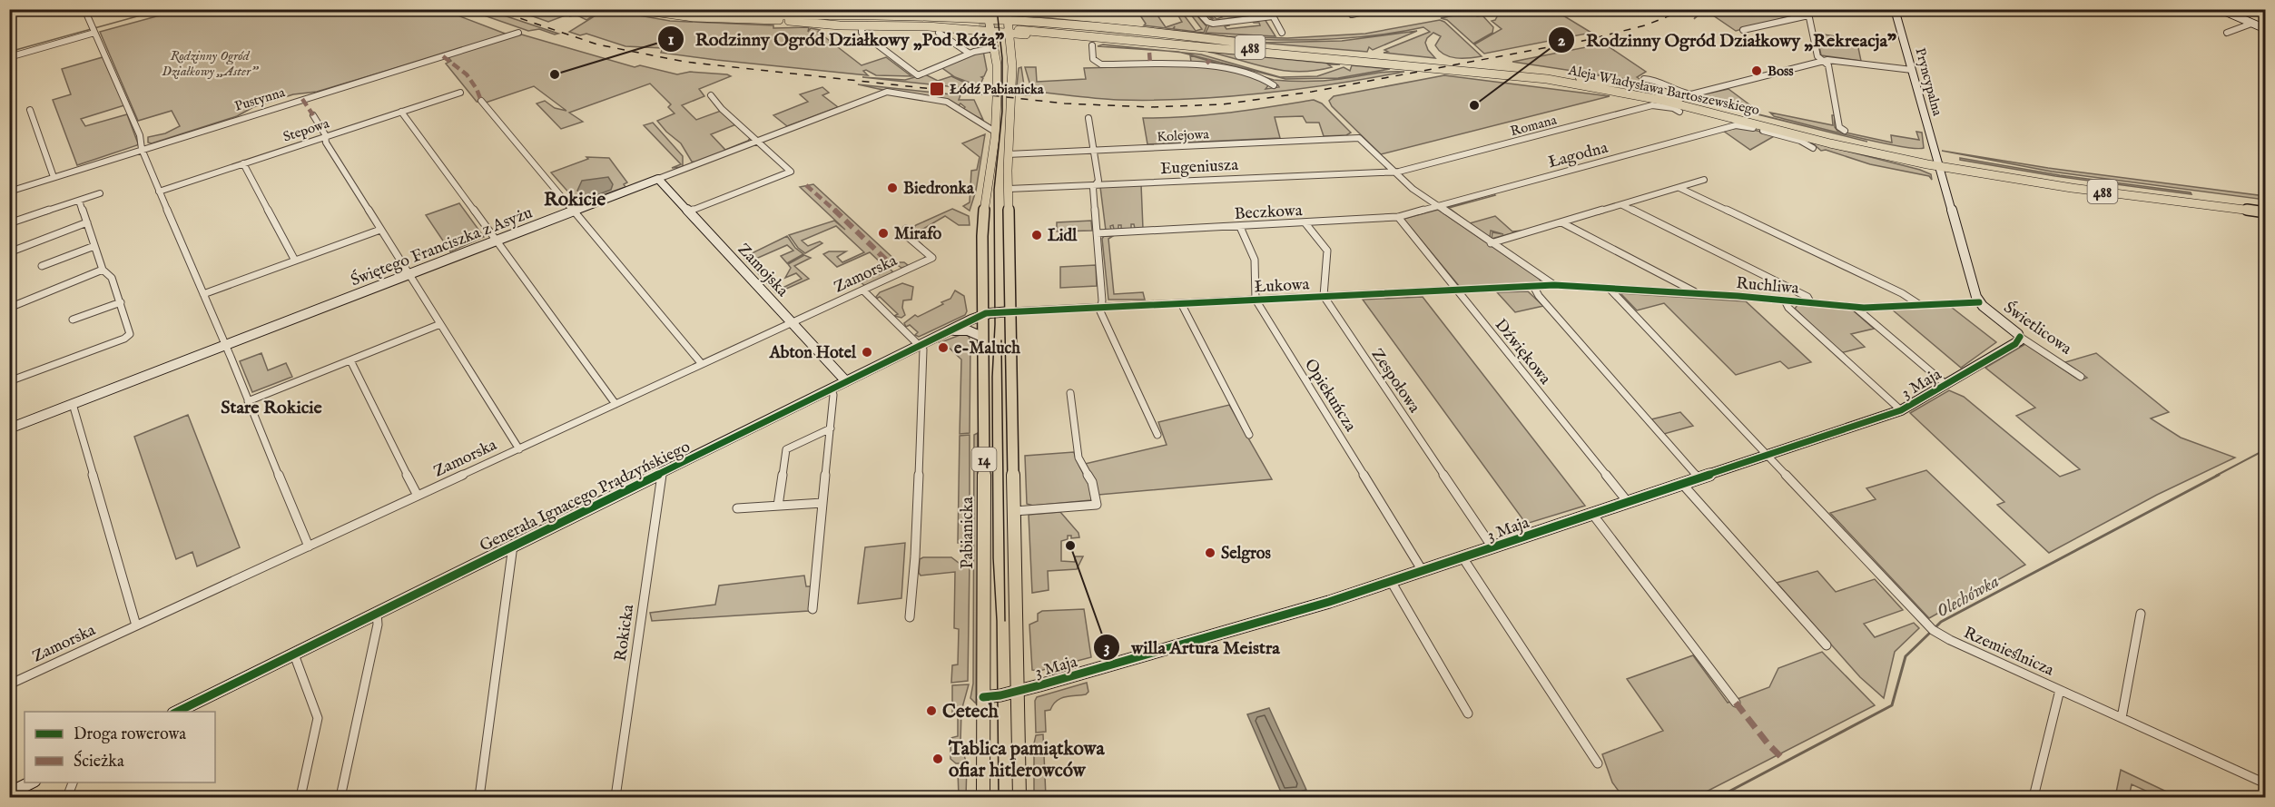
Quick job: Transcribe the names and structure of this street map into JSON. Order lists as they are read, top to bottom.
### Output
{
  "streets": {
    "main road": [
      "488",
      "Aleja Władysława Bartoszewskiego",
      "14",
      "Pabianicka"
    ],
    "street": [
      "Pryncypalna",
      "Pustynna",
      "Romana",
      "Stepowa",
      "Kolejowa",
      "Łagodna",
      "Eugeniusza",
      "Beczkowa",
      "Świętego Franciszka z Asyżu",
      "Zamojska",
      "Zamorska",
      "Łukowa",
      "Ruchliwa",
      "Świetlicowa",
      "Dźwiękowa",
      "Zespołowa",
      "3 Maja",
      "Opiekuńcza",
      "Generała Ignacego Prądzyńskiego",
      "Rokicka",
      "Rzemieślnicza"
    ]
  },
  "crossings": [
    ["Pryncypalna", "Aleja Władysława Bartoszewskiego"],
    ["Pryncypalna", "Ruchliwa"],
    ["Pryncypalna", "Świetlicowa"],
    ["Romana", "Eugeniusza"],
    ["Romana", "Ruchliwa"],
    ["Kolejowa", "Ruchliwa"],
    ["Kolejowa", "14"],
    ["Łagodna", "Beczkowa"],
    ["Łagodna", "Ruchliwa"],
    ["Eugeniusza", "Ruchliwa"],
    ["Eugeniusza", "14"],
    ["Beczkowa", "Ruchliwa"],
    ["Beczkowa", "Dźwiękowa"],
    ["Świętego Franciszka z Asyżu", "Zamojska"],
    ["Zamojska", "Zamorska"],
    ["Zamojska", "Generała Ignacego Prądzyńskiego"],
    ["Łukowa", "Ruchliwa"],
    ["Łukowa", "Dźwiękowa"],
    ["Łukowa", "Zespołowa"],
    ["Łukowa", "Opiekuńcza"],
    ["Łukowa", "14"],
    ["Łukowa", "Generała Ignacego Prądzyńskiego"],
    ["Ruchliwa", "Świetlicowa"],
    ["Ruchliwa", "Rzemieślnicza"],
    ["Świetlicowa", "3 Maja"],
    ["Dźwiękowa", "3 Maja"],
    ["Zespołowa", "3 Maja"],
    ["3 Maja", "Opiekuńcza"],
    ["3 Maja", "14"],
    ["3 Maja", "Pabianicka"],
    ["3 Maja", "Rzemieślnicza"],
    ["14", "Generała Ignacego Prądzyńskiego"],
    ["Generała Ignacego Prądzyńskiego", "Pabianicka"],
    ["Generała Ignacego Prądzyńskiego", "Rokicka"]
  ],
  "districts": ["Rokicie", "Stare Rokicie"],
  "water": ["Olechówka"],
  "parks": ["Rodzinny Ogród Działkowy „Aster”"],
  "places": {
    "other": [
      "Boss",
      "Rodzinny Ogród Działkowy „Pod Różą”",
      "Rodzinny Ogród Działkowy „Rekreacja”",
      "Biedronka",
      "Mirafo",
      "Lidl",
      "e-Maluch",
      "Abton Hotel",
      "willa Artura Meistra",
      "Selgros",
      "Cetech",
      "Tablica pamiątkowa ofiar hitlerowców"
    ],
    "transit": ["Łódź Pabianicka"]
  },
  "legend": ["Droga rowerowa", "Ścieżka"]
}
